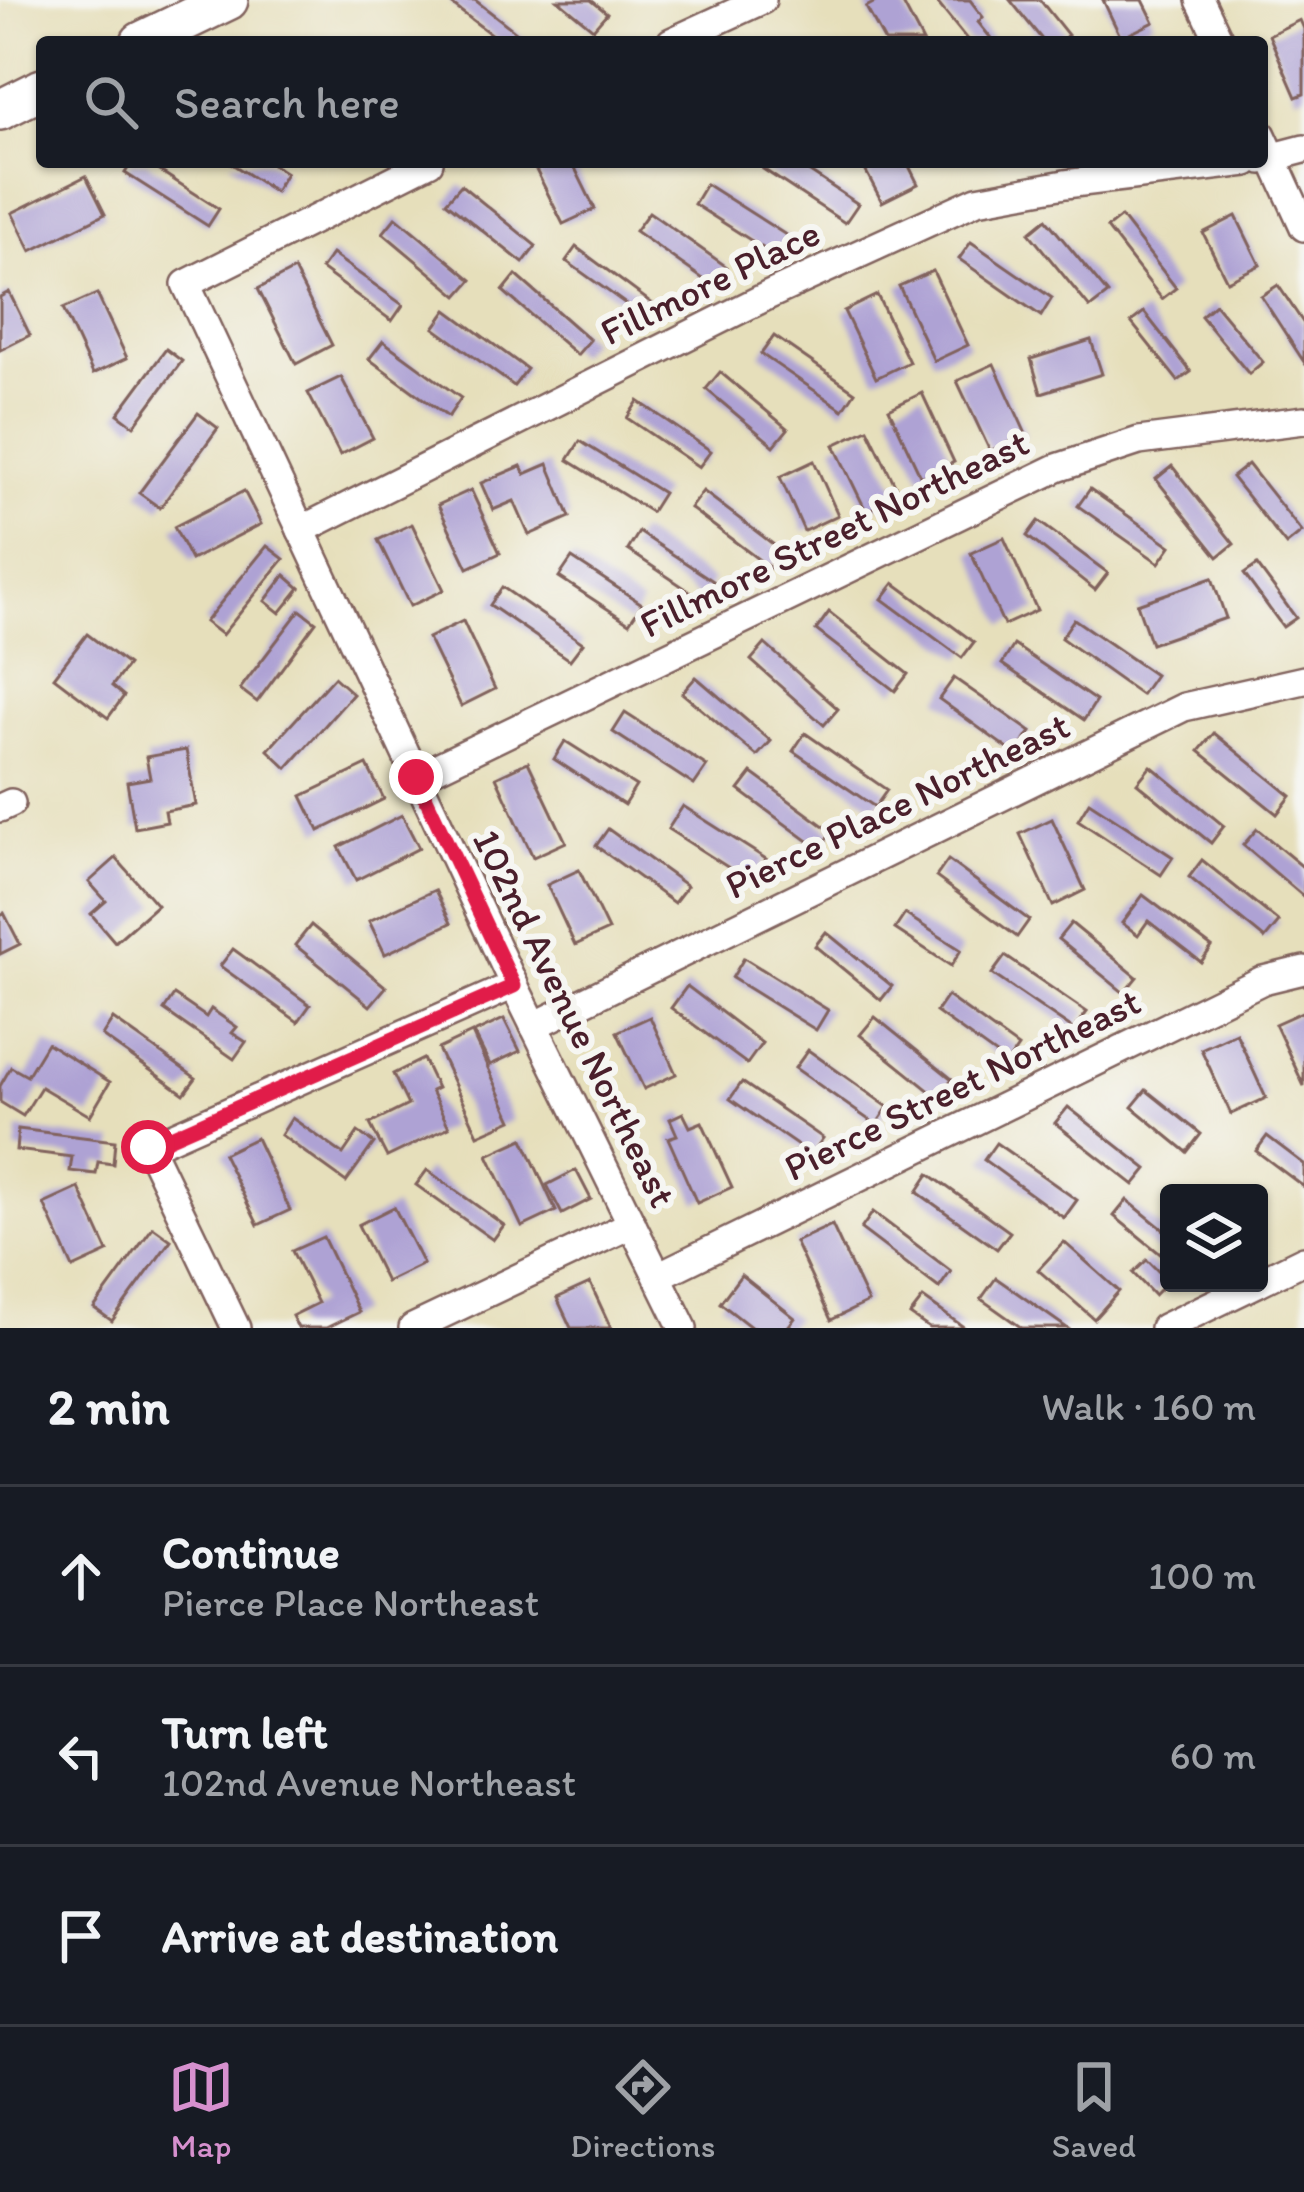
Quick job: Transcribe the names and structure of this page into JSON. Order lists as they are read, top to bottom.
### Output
{
  "streets": {
    "street": [
      "Fillmore Place",
      "Fillmore Street Northeast",
      "Pierce Place Northeast",
      "102nd Avenue Northeast",
      "Pierce Street Northeast"
    ]
  },
  "crossings": [
    ["Fillmore Place", "102nd Avenue Northeast"],
    ["Fillmore Street Northeast", "102nd Avenue Northeast"],
    ["Pierce Place Northeast", "102nd Avenue Northeast"],
    ["102nd Avenue Northeast", "Pierce Street Northeast"]
  ],
  "page": {
    "search": "Search here",
    "heading": ["2 min", "Walk · 160 m"],
    "list": [
      ["Continue", "Pierce Place Northeast", "100 m"],
      ["Turn left", "102nd Avenue Northeast", "60 m"],
      "Arrive at destination"
    ],
    "nav": ["Map", "Directions", "Saved"]
  }
}
